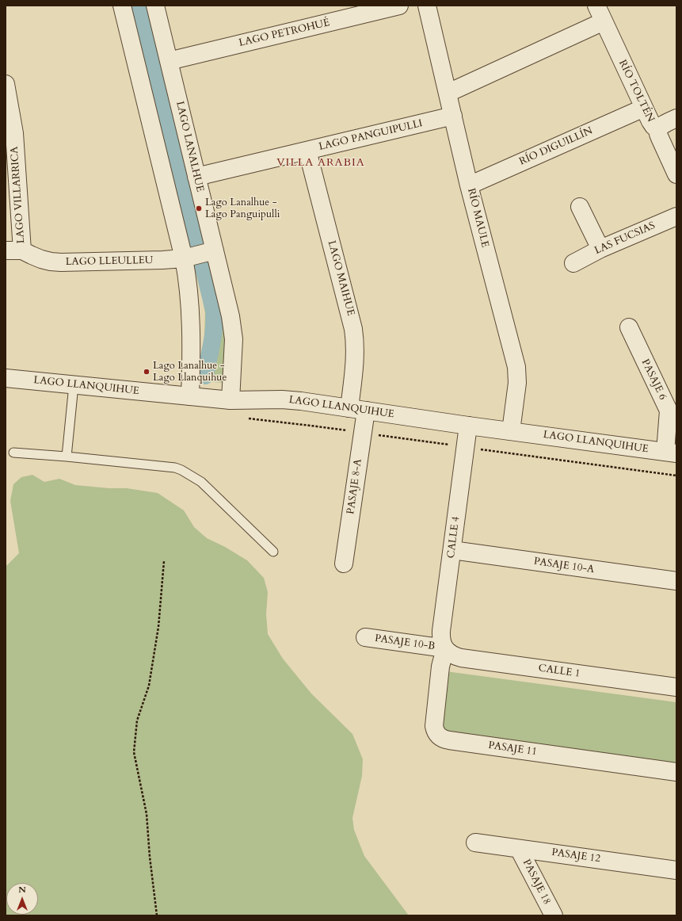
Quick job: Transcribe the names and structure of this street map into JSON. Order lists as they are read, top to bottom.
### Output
{
  "streets": {
    "street": [
      "LAGO PETROHUÉ",
      "RÍO TOLTÉN",
      "LAGO PANGUIPULLI",
      "LAGO LANALHUE",
      "RÍO DIGUILLÍN",
      "LAGO VILLARRICA",
      "RÍO MAULE",
      "LAS FUCSIAS",
      "LAGO LLEULLEU",
      "LAGO MAIHUE",
      "PASAJE 6",
      "LAGO LLANQUIHUE",
      "PASAJE 8-A",
      "CALLE 4",
      "PASAJE 10-A",
      "PASAJE 10-B",
      "CALLE 1",
      "PASAJE 11",
      "PASAJE 12",
      "PASAJE 18"
    ]
  },
  "crossings": [
    ["LAGO PETROHUÉ", "LAGO LANALHUE"],
    ["RÍO TOLTÉN", "RÍO DIGUILLÍN"],
    ["LAGO PANGUIPULLI", "LAGO LANALHUE"],
    ["LAGO PANGUIPULLI", "RÍO MAULE"],
    ["LAGO PANGUIPULLI", "LAGO MAIHUE"],
    ["LAGO LANALHUE", "LAGO LLEULLEU"],
    ["LAGO LANALHUE", "LAGO LLANQUIHUE"],
    ["RÍO DIGUILLÍN", "RÍO MAULE"],
    ["LAGO VILLARRICA", "LAGO LLEULLEU"],
    ["RÍO MAULE", "LAGO LLANQUIHUE"],
    ["LAGO MAIHUE", "LAGO LLANQUIHUE"],
    ["PASAJE 6", "LAGO LLANQUIHUE"],
    ["LAGO LLANQUIHUE", "PASAJE 8-A"],
    ["LAGO LLANQUIHUE", "CALLE 4"],
    ["CALLE 4", "PASAJE 10-A"],
    ["CALLE 4", "PASAJE 10-B"],
    ["CALLE 4", "CALLE 1"],
    ["CALLE 4", "PASAJE 11"],
    ["PASAJE 10-B", "CALLE 1"],
    ["PASAJE 10-B", "PASAJE 11"],
    ["CALLE 1", "PASAJE 11"],
    ["PASAJE 12", "PASAJE 18"]
  ],
  "districts": ["VILLA ARABIA"],
  "places": ["Lago Lanalhue - Lago Panguipulli", "Lago Lanalhue - Lago Llanquihue"],
  "north": "top"
}
